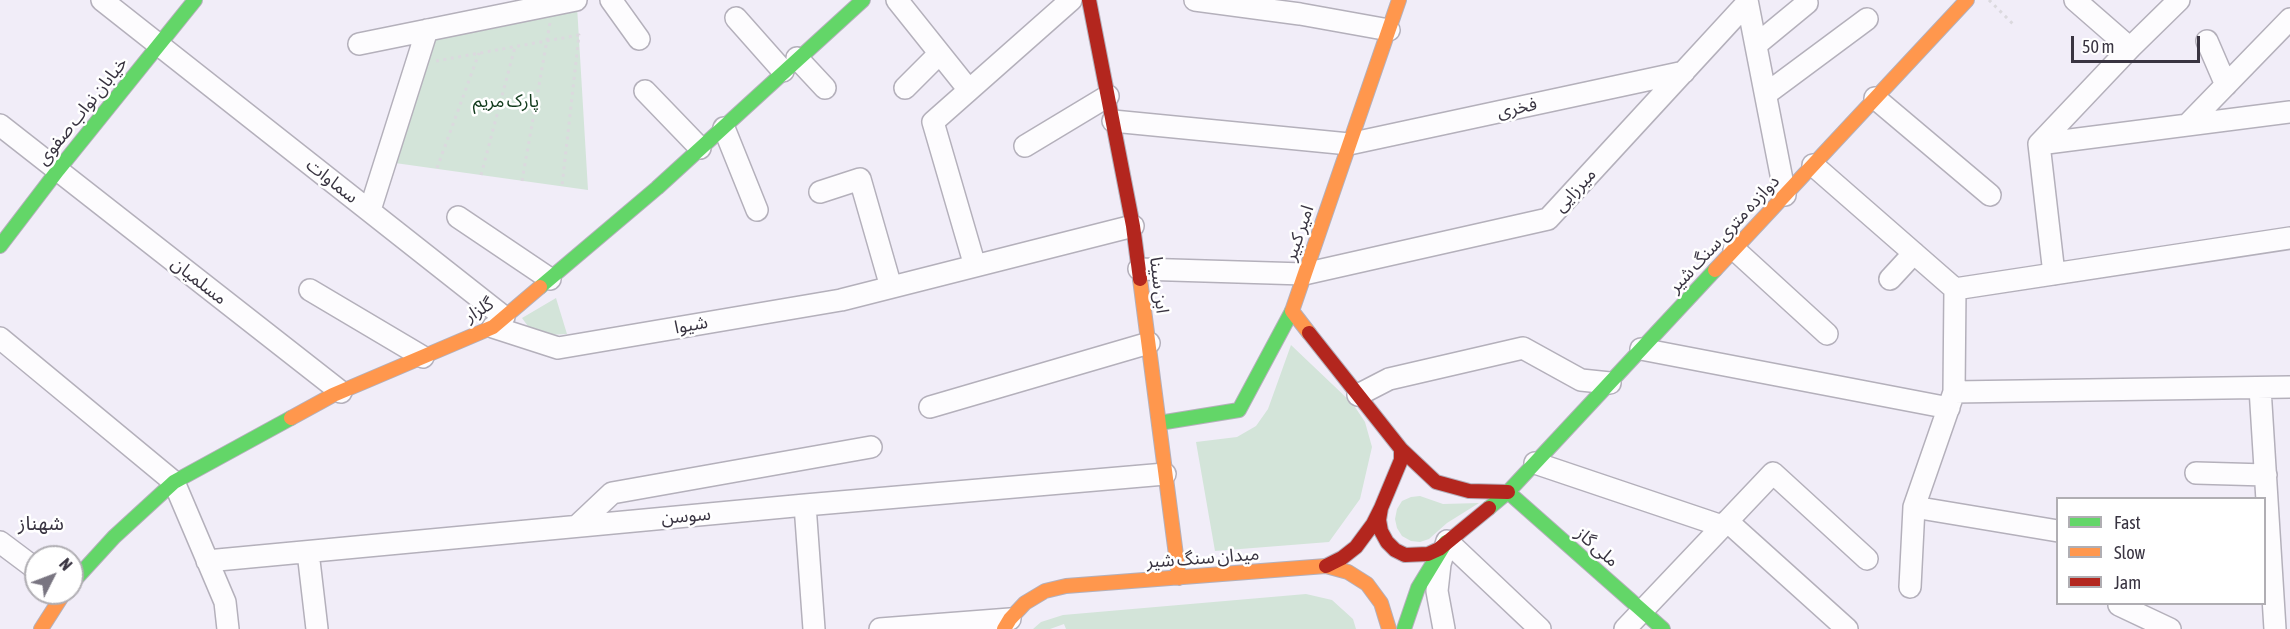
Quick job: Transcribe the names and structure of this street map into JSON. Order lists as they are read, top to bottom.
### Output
{
  "streets": {
    "main road": [
      "خیابان نواب صفوی",
      "امیر کبیر",
      "دوازده متری سنگ شیر",
      "ابن سینا",
      "گلزار",
      "ملی گاز",
      "میدان سنگ شیر"
    ],
    "street": [
      "فخری",
      "سماوات",
      "میرزایی",
      "مسلمیان",
      "شیوا",
      "سوسن"
    ]
  },
  "crossings": [
    ["فخری", "میرزایی"],
    ["فخری", "امیر کبیر"],
    ["فخری", "ابن سینا"],
    ["خیابان نواب صفوی", "سماوات"],
    ["خیابان نواب صفوی", "مسلمیان"],
    ["سماوات", "گلزار"],
    ["سماوات", "شیوا"],
    ["میرزایی", "امیر کبیر"],
    ["میرزایی", "ابن سینا"],
    ["امیر کبیر", "ابن سینا"],
    ["دوازده متری سنگ شیر", "ملی گاز"],
    ["مسلمیان", "گلزار"],
    ["ابن سینا", "شیوا"],
    ["ابن سینا", "سوسن"],
    ["ابن سینا", "میدان سنگ شیر"],
    ["گلزار", "شیوا"]
  ],
  "districts": ["شهناز"],
  "parks": ["پارک مریم"],
  "legend": ["Fast", "Slow", "Jam"],
  "scale_bar": "50 m",
  "north": "top right"
}
